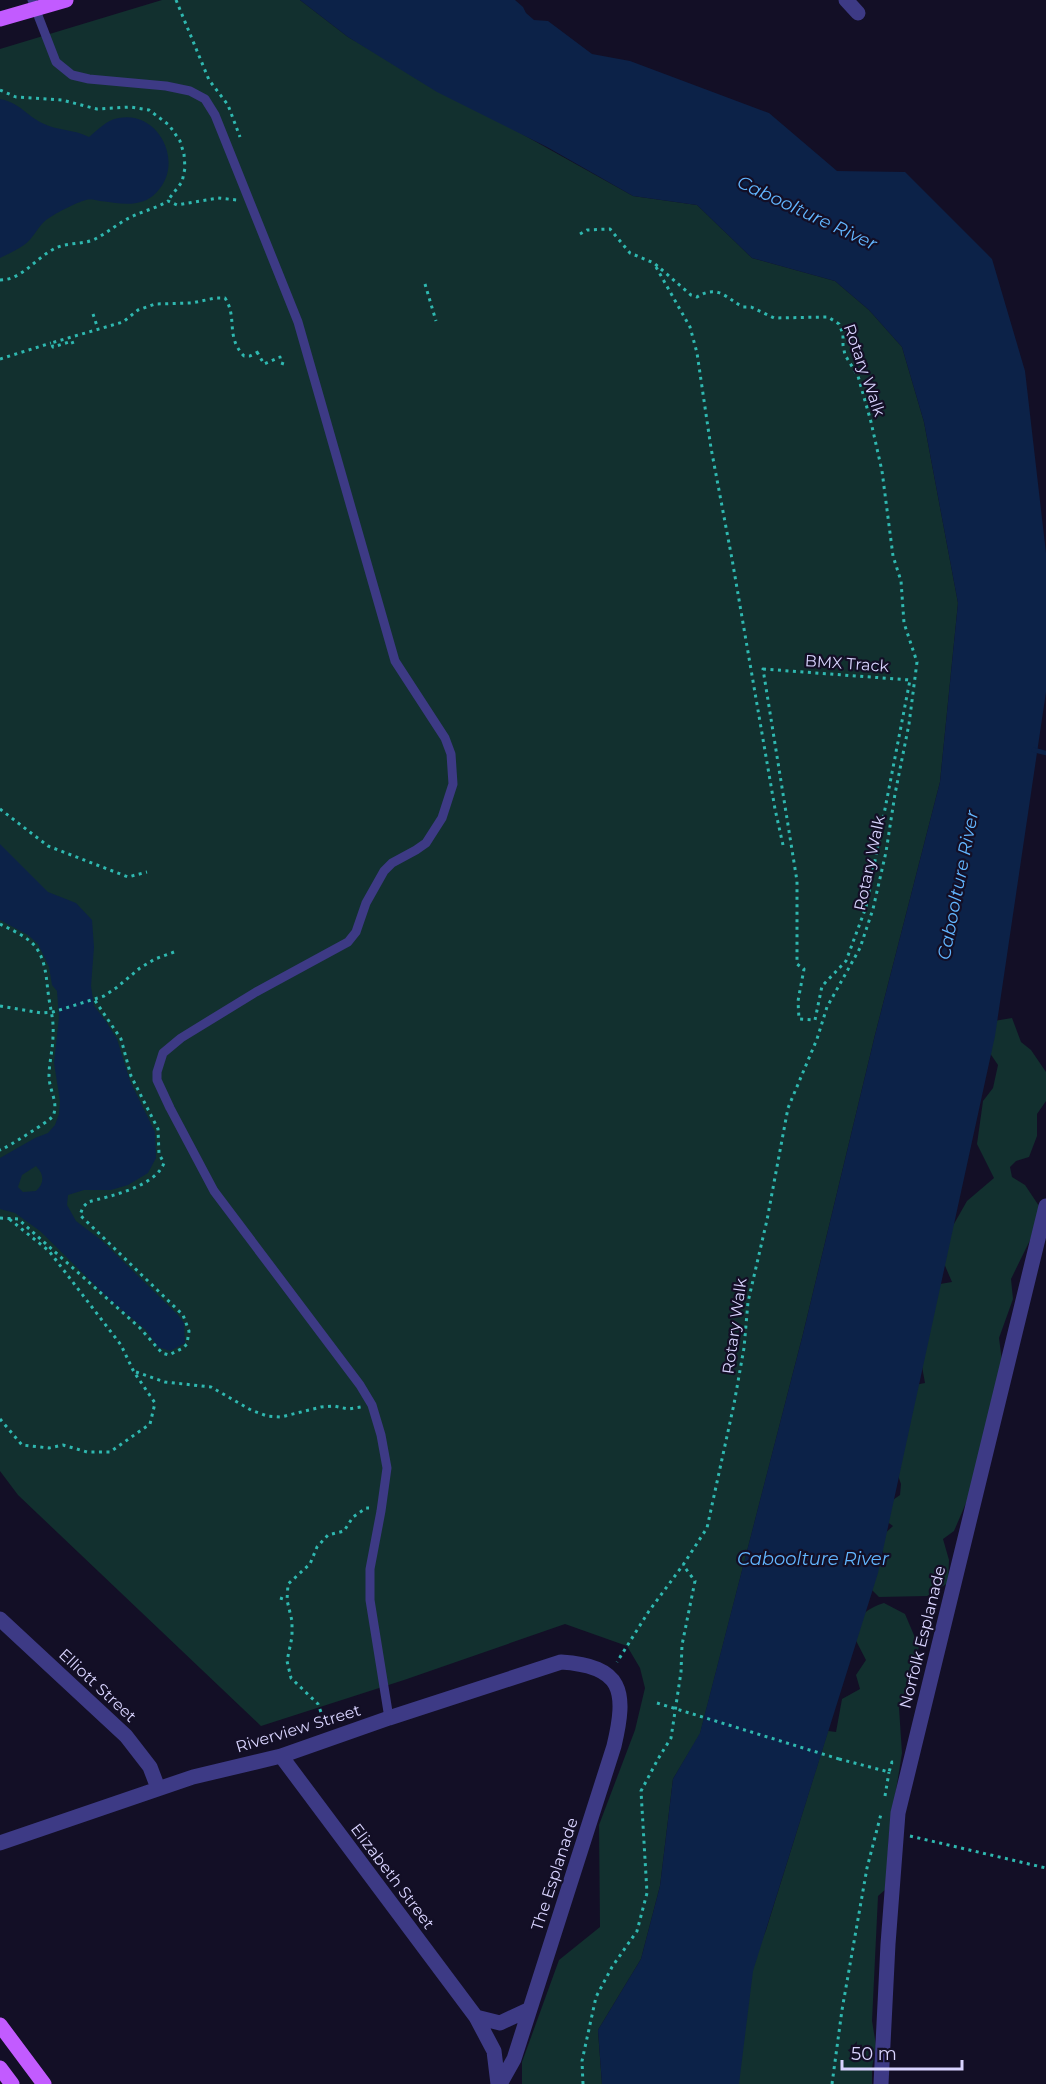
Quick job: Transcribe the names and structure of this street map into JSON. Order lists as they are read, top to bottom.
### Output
{
  "streets": {
    "street": [
      "Norfolk Esplanade",
      "Elliott Street",
      "Riverview Street",
      "The Esplanade",
      "Elizabeth Street"
    ],
    "path": ["Rotary Walk", "BMX Track"]
  },
  "crossings": [
    ["Elliott Street", "Riverview Street"],
    ["Riverview Street", "The Esplanade"],
    ["Riverview Street", "Elizabeth Street"],
    ["The Esplanade", "Elizabeth Street"]
  ],
  "water": ["Caboolture River"],
  "scale_bar": "50 m"
}
